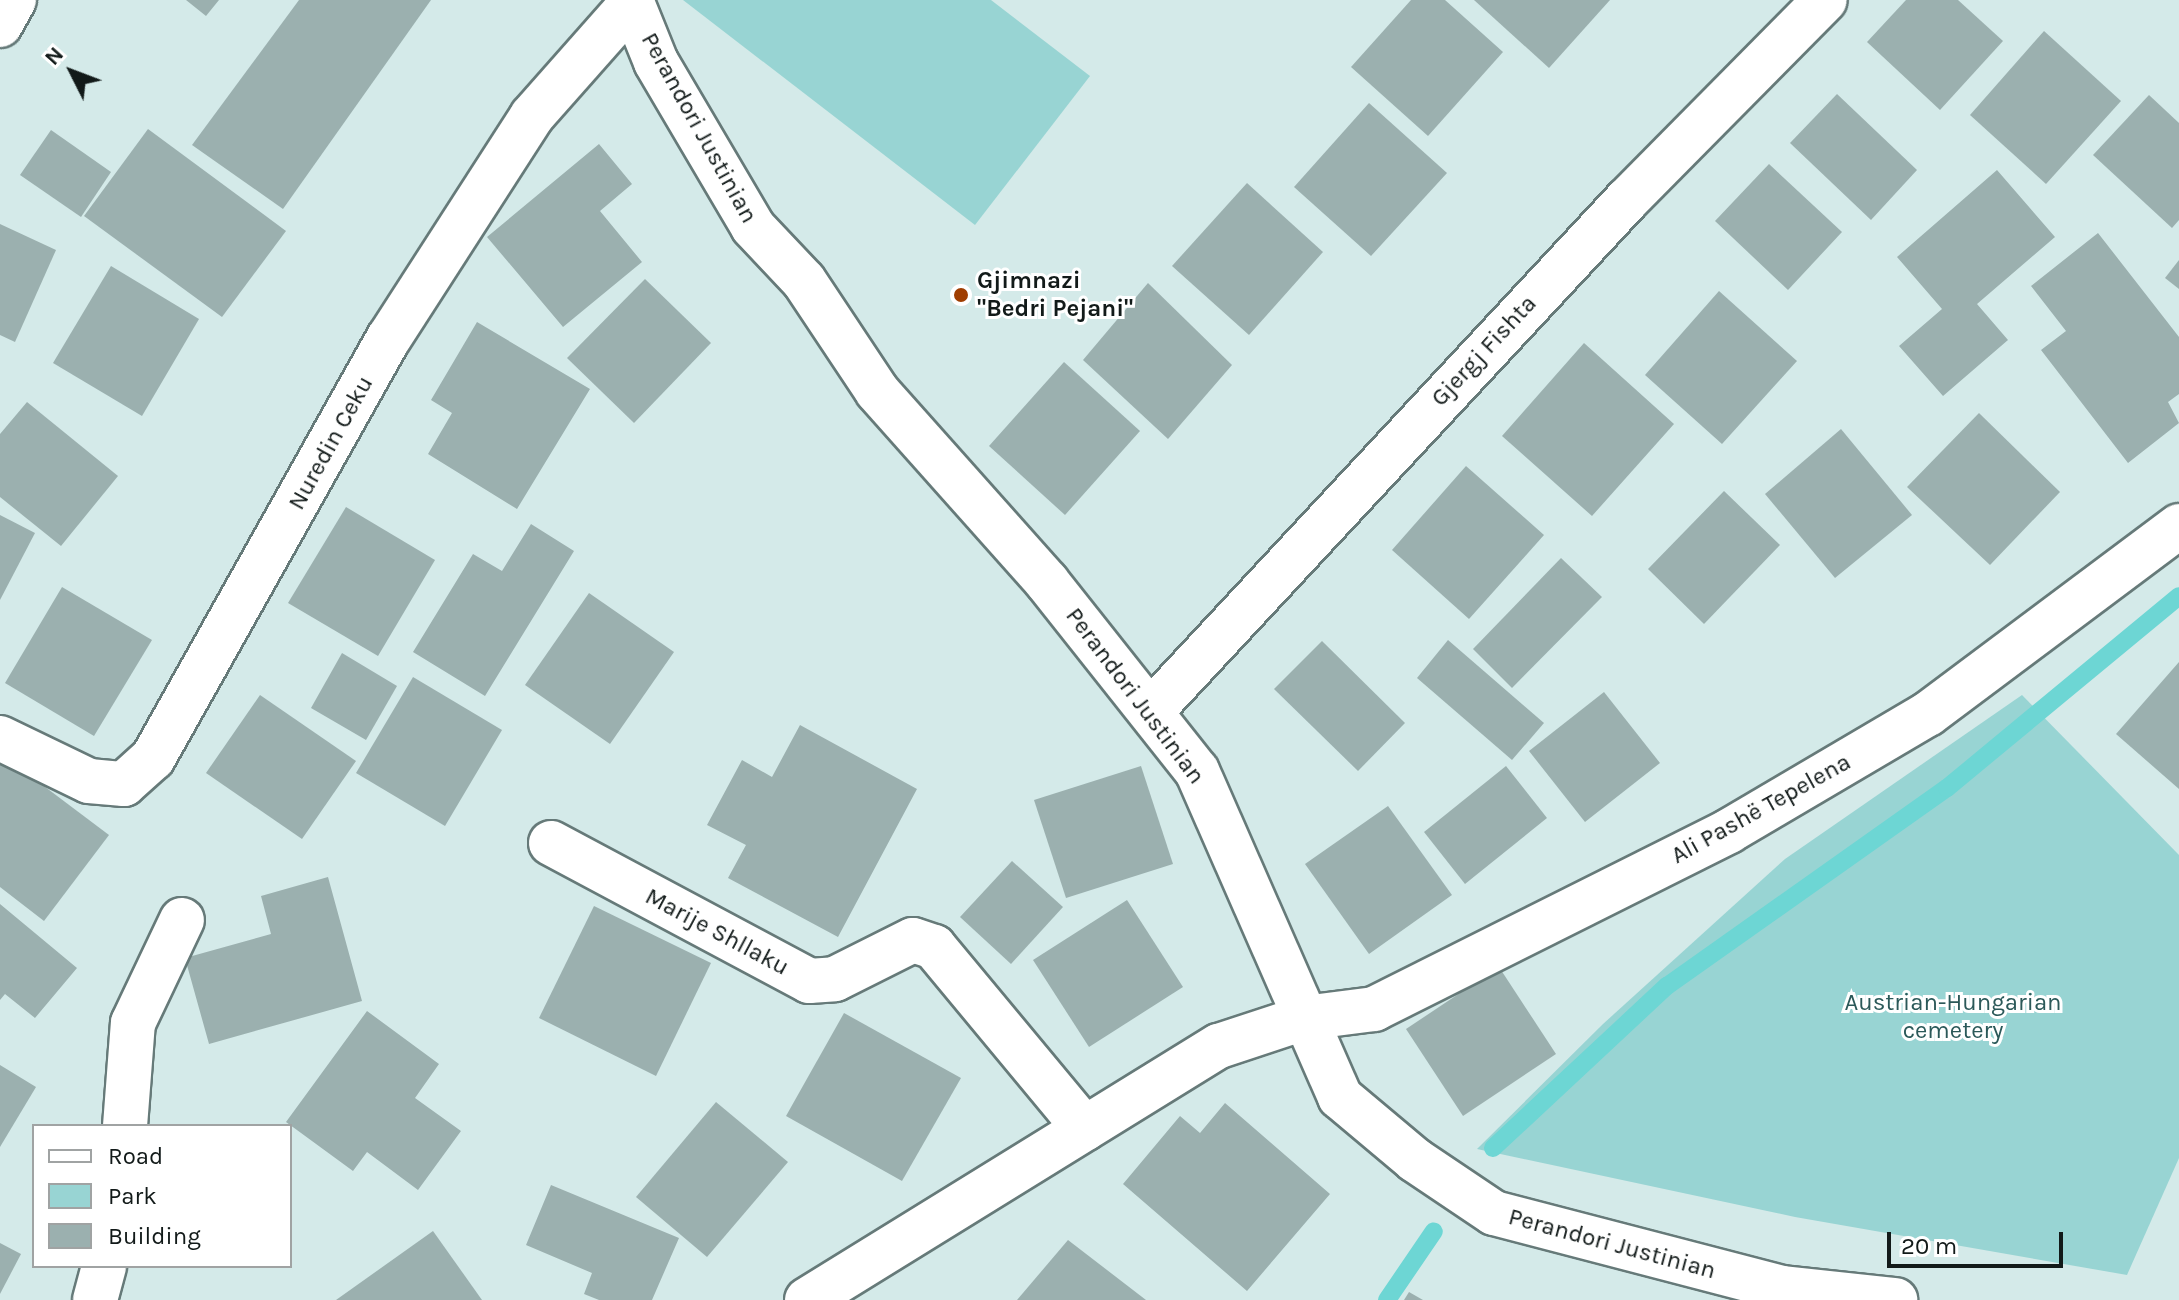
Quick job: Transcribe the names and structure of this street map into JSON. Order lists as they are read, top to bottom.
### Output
{
  "streets": {
    "street": [
      "Perandori Justinian",
      "Gjergj Fishta",
      "Nuredin Ceku",
      "Ali Pashë Tepelena",
      "Marije Shllaku"
    ]
  },
  "crossings": [
    ["Perandori Justinian", "Gjergj Fishta"],
    ["Perandori Justinian", "Nuredin Ceku"],
    ["Perandori Justinian", "Ali Pashë Tepelena"]
  ],
  "parks": ["Austrian-Hungarian cemetery"],
  "places": ["Gjimnazi \"Bedri Pejani\""],
  "legend": ["Road", "Park", "Building"],
  "scale_bar": "20 m",
  "north": "top left"
}
